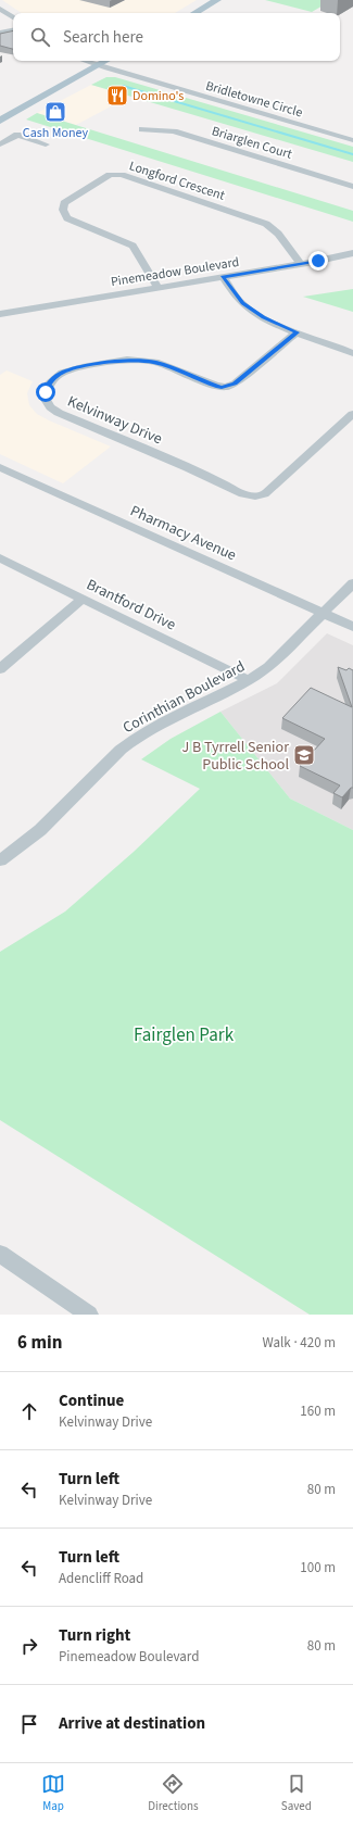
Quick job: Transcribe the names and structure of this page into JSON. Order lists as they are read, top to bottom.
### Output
{
  "streets": {
    "street": [
      "Bridletowne Circle",
      "Briarglen Court",
      "Longford Crescent",
      "Pinemeadow Boulevard",
      "Kelvinway Drive",
      "Pharmacy Avenue",
      "Brantford Drive",
      "Corinthian Boulevard"
    ]
  },
  "crossings": [
    ["Longford Crescent", "Pinemeadow Boulevard"],
    ["Pharmacy Avenue", "Corinthian Boulevard"],
    ["Brantford Drive", "Corinthian Boulevard"]
  ],
  "parks": ["Fairglen Park"],
  "places": {
    "restaurant": ["Domino's"],
    "shop": ["Cash Money"],
    "school or university": ["J B Tyrrell Senior Public School"]
  },
  "page": {
    "search": "Search here",
    "heading": ["6 min", "Walk · 420 m"],
    "list": [
      ["Continue", "Kelvinway Drive", "160 m"],
      ["Turn left", "Kelvinway Drive", "80 m"],
      ["Turn left", "Adencliff Road", "100 m"],
      ["Turn right", "Pinemeadow Boulevard", "80 m"],
      "Arrive at destination"
    ],
    "nav": ["Map", "Directions", "Saved"]
  }
}
